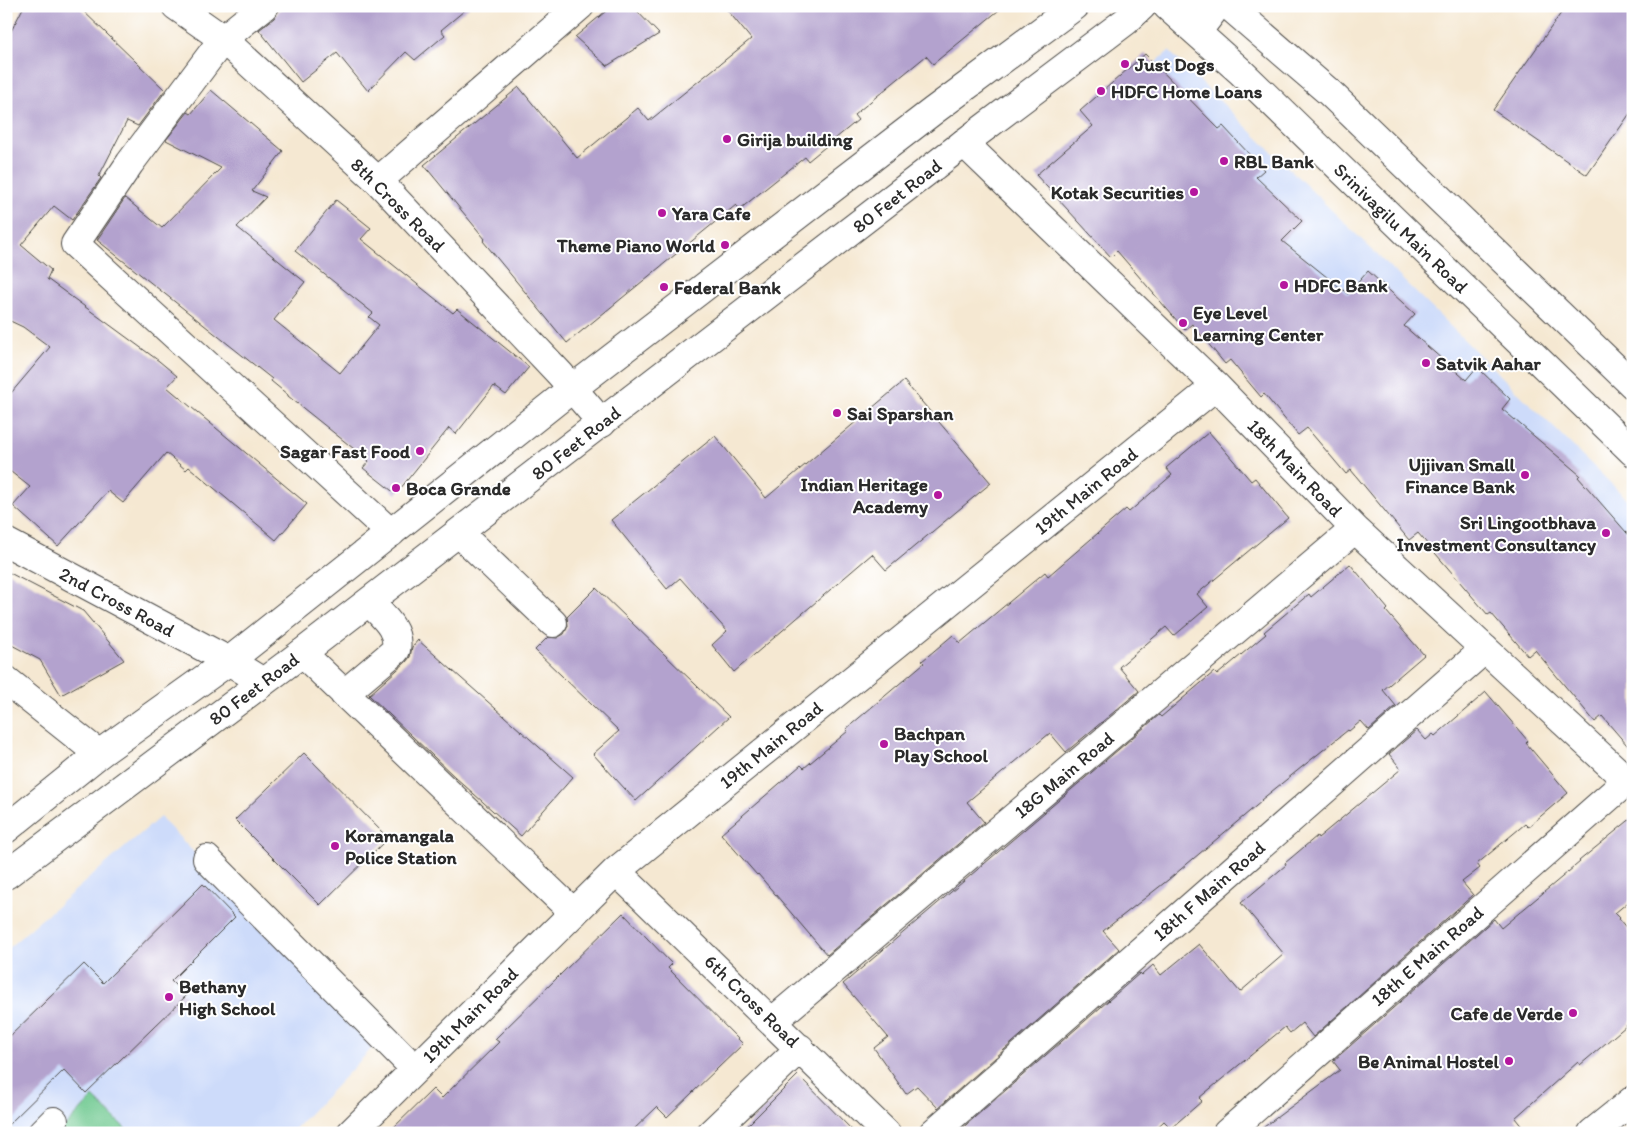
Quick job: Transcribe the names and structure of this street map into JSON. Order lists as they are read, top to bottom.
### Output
{
  "streets": {
    "street": [
      "80 Feet Road",
      "8th Cross Road",
      "Srinivagilu Main Road",
      "18th Main Road",
      "19th Main Road",
      "2nd Cross Road",
      "18G Main Road",
      "18th F Main Road",
      "18th E Main Road",
      "6th Cross Road"
    ]
  },
  "crossings": [
    ["80 Feet Road", "8th Cross Road"],
    ["80 Feet Road", "18th Main Road"],
    ["80 Feet Road", "2nd Cross Road"],
    ["18th Main Road", "19th Main Road"],
    ["18th Main Road", "18G Main Road"],
    ["18th Main Road", "18th F Main Road"],
    ["18th Main Road", "18th E Main Road"],
    ["19th Main Road", "6th Cross Road"],
    ["18G Main Road", "6th Cross Road"]
  ],
  "places": [
    "Just Dogs",
    "HDFC Home Loans",
    "Girija building",
    "RBL Bank",
    "Kotak Securities",
    "Yara Cafe",
    "Theme Piano World",
    "HDFC Bank",
    "Federal Bank",
    "Eye Level Learning Center",
    "Satvik Aahar",
    "Sai Sparshan",
    "Sagar Fast Food",
    "Ujjivan Small Finance Bank",
    "Boca Grande",
    "Indian Heritage Academy",
    "Sri Lingootbhava Investment Consultancy",
    "Bachpan Play School",
    "Koramangala Police Station",
    "Bethany High School",
    "Cafe de Verde",
    "Be Animal Hostel"
  ]
}
